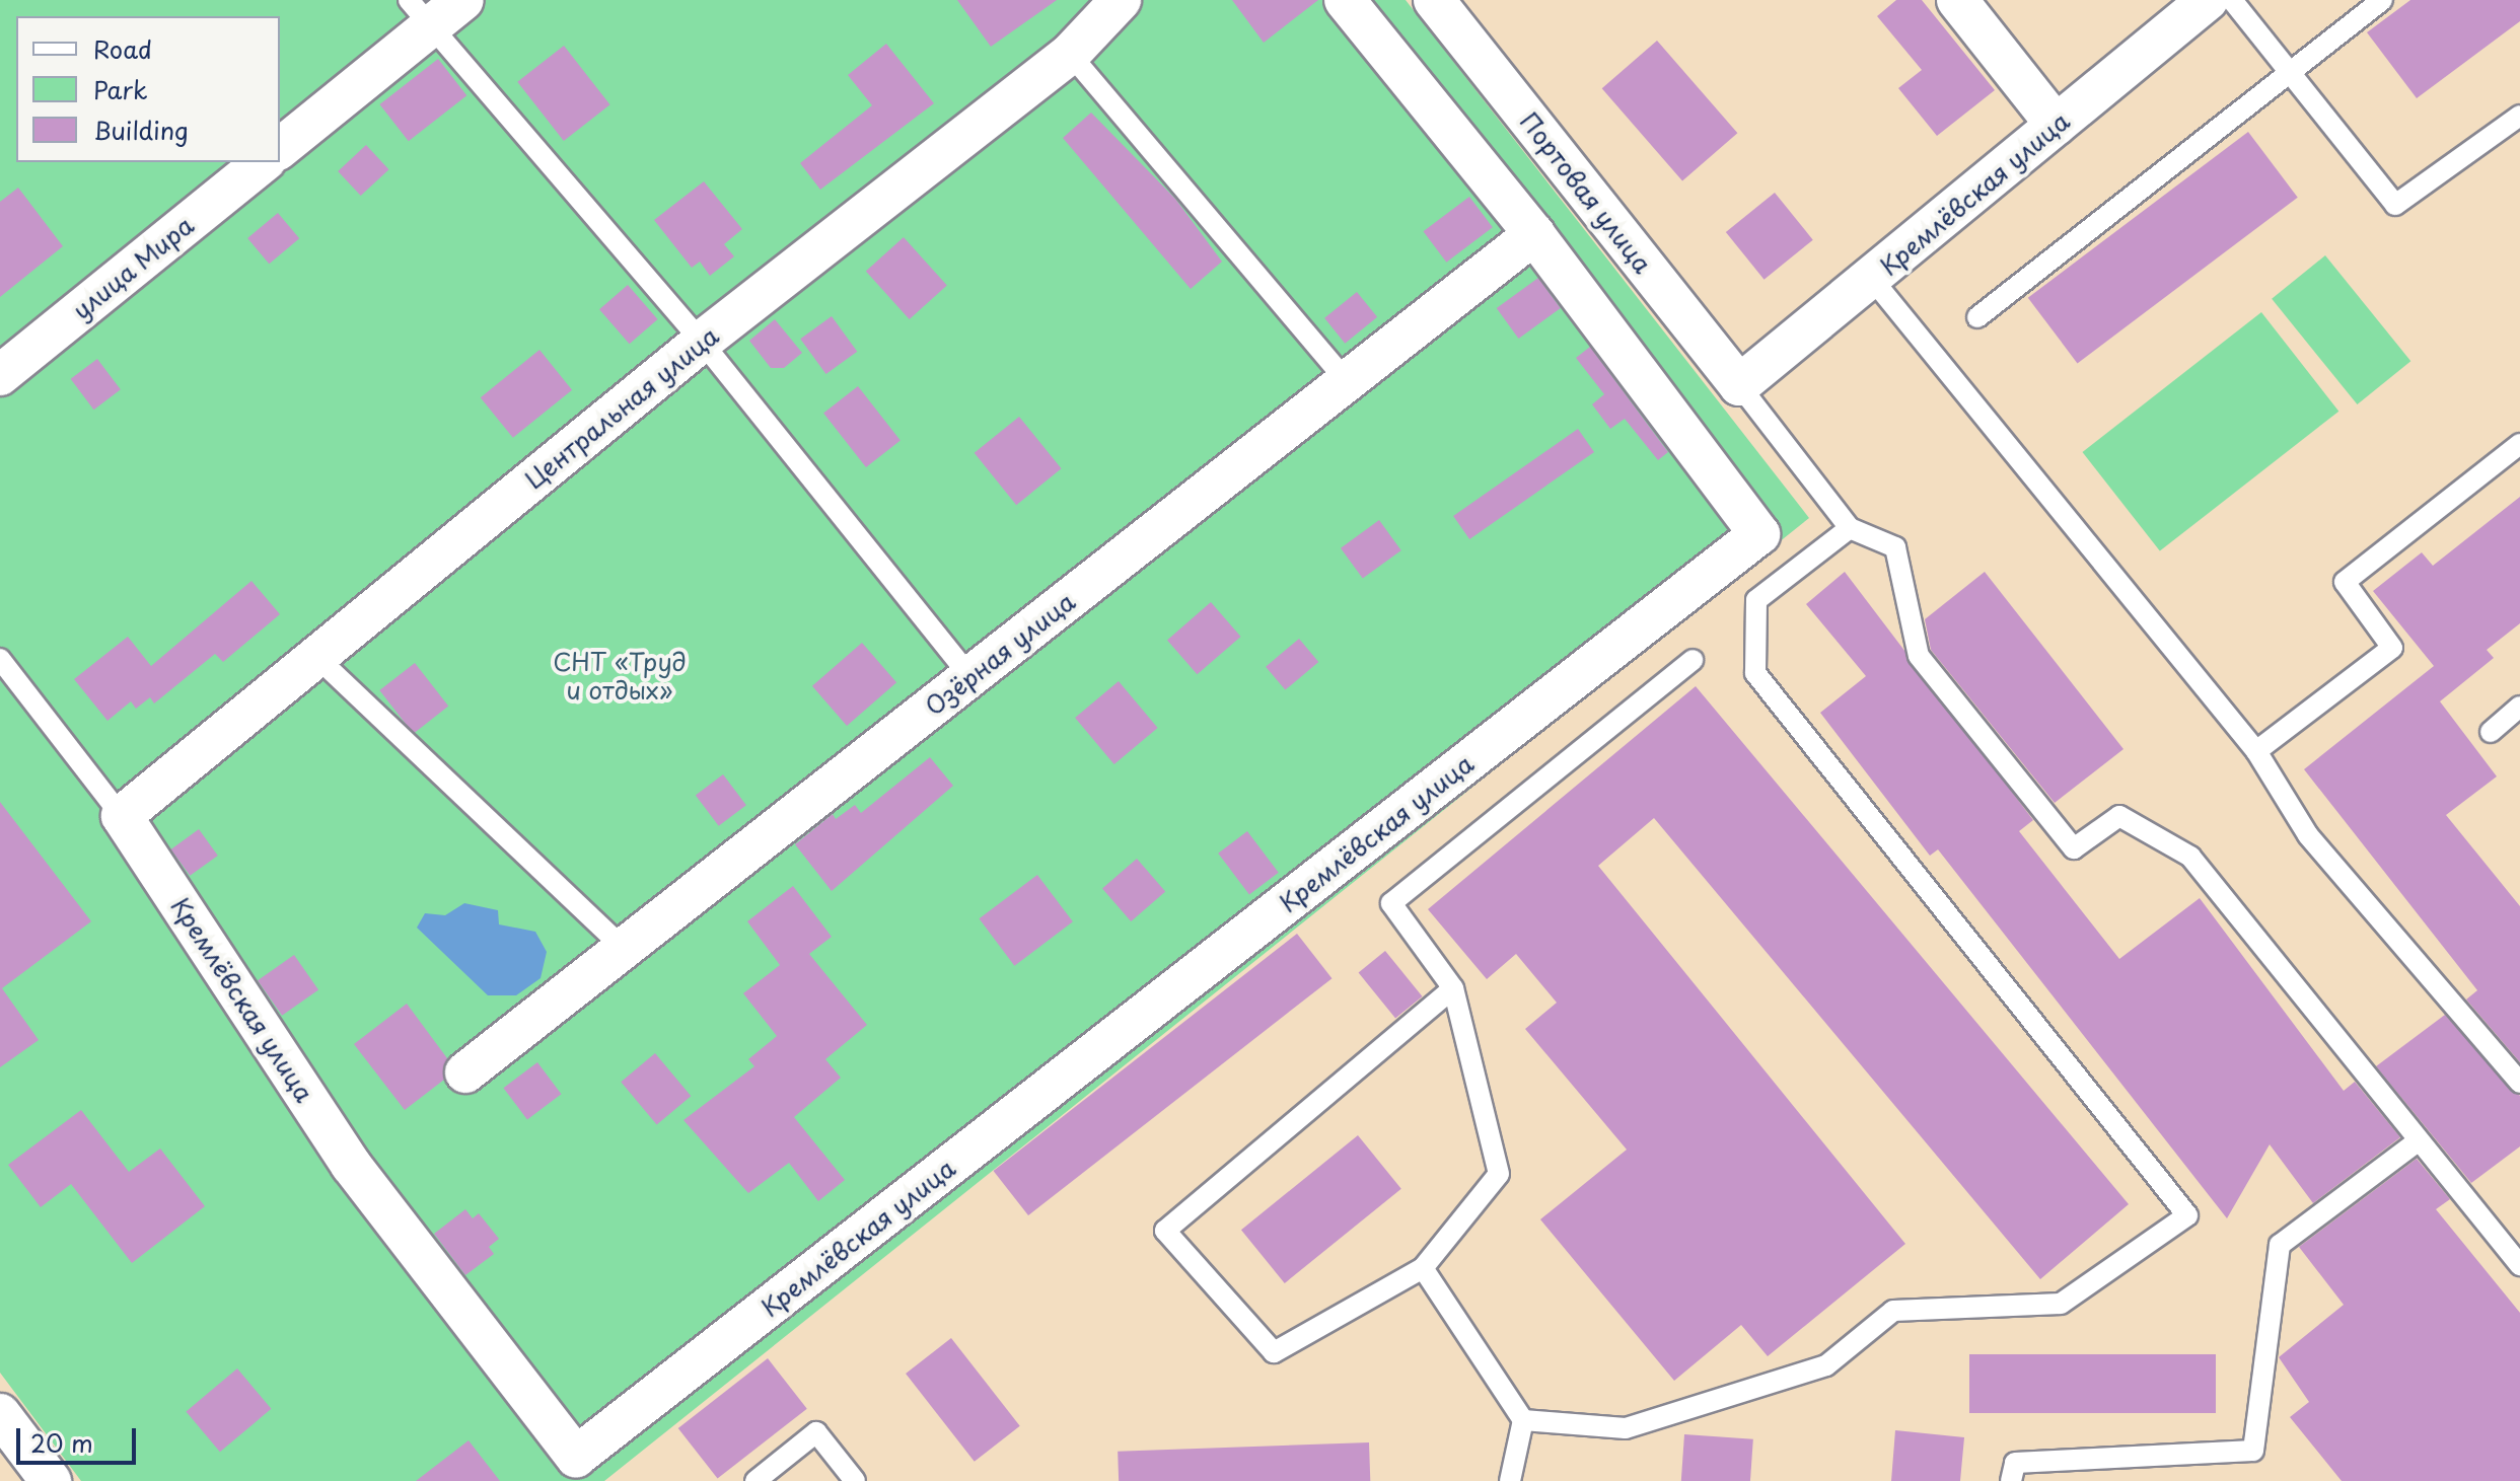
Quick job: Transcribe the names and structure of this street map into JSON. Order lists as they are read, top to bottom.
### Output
{
  "streets": {
    "street": [
      "Портовая улица",
      "Кремлёвская улица",
      "улица Мира",
      "Центральная улица",
      "Озёрная улица"
    ]
  },
  "crossings": [
    ["Портовая улица", "Кремлёвская улица"],
    ["Кремлёвская улица", "Центральная улица"],
    ["Кремлёвская улица", "Озёрная улица"]
  ],
  "parks": ["СНТ «Труд и отдых»"],
  "legend": ["Road", "Park", "Building"],
  "scale_bar": "20 m"
}
